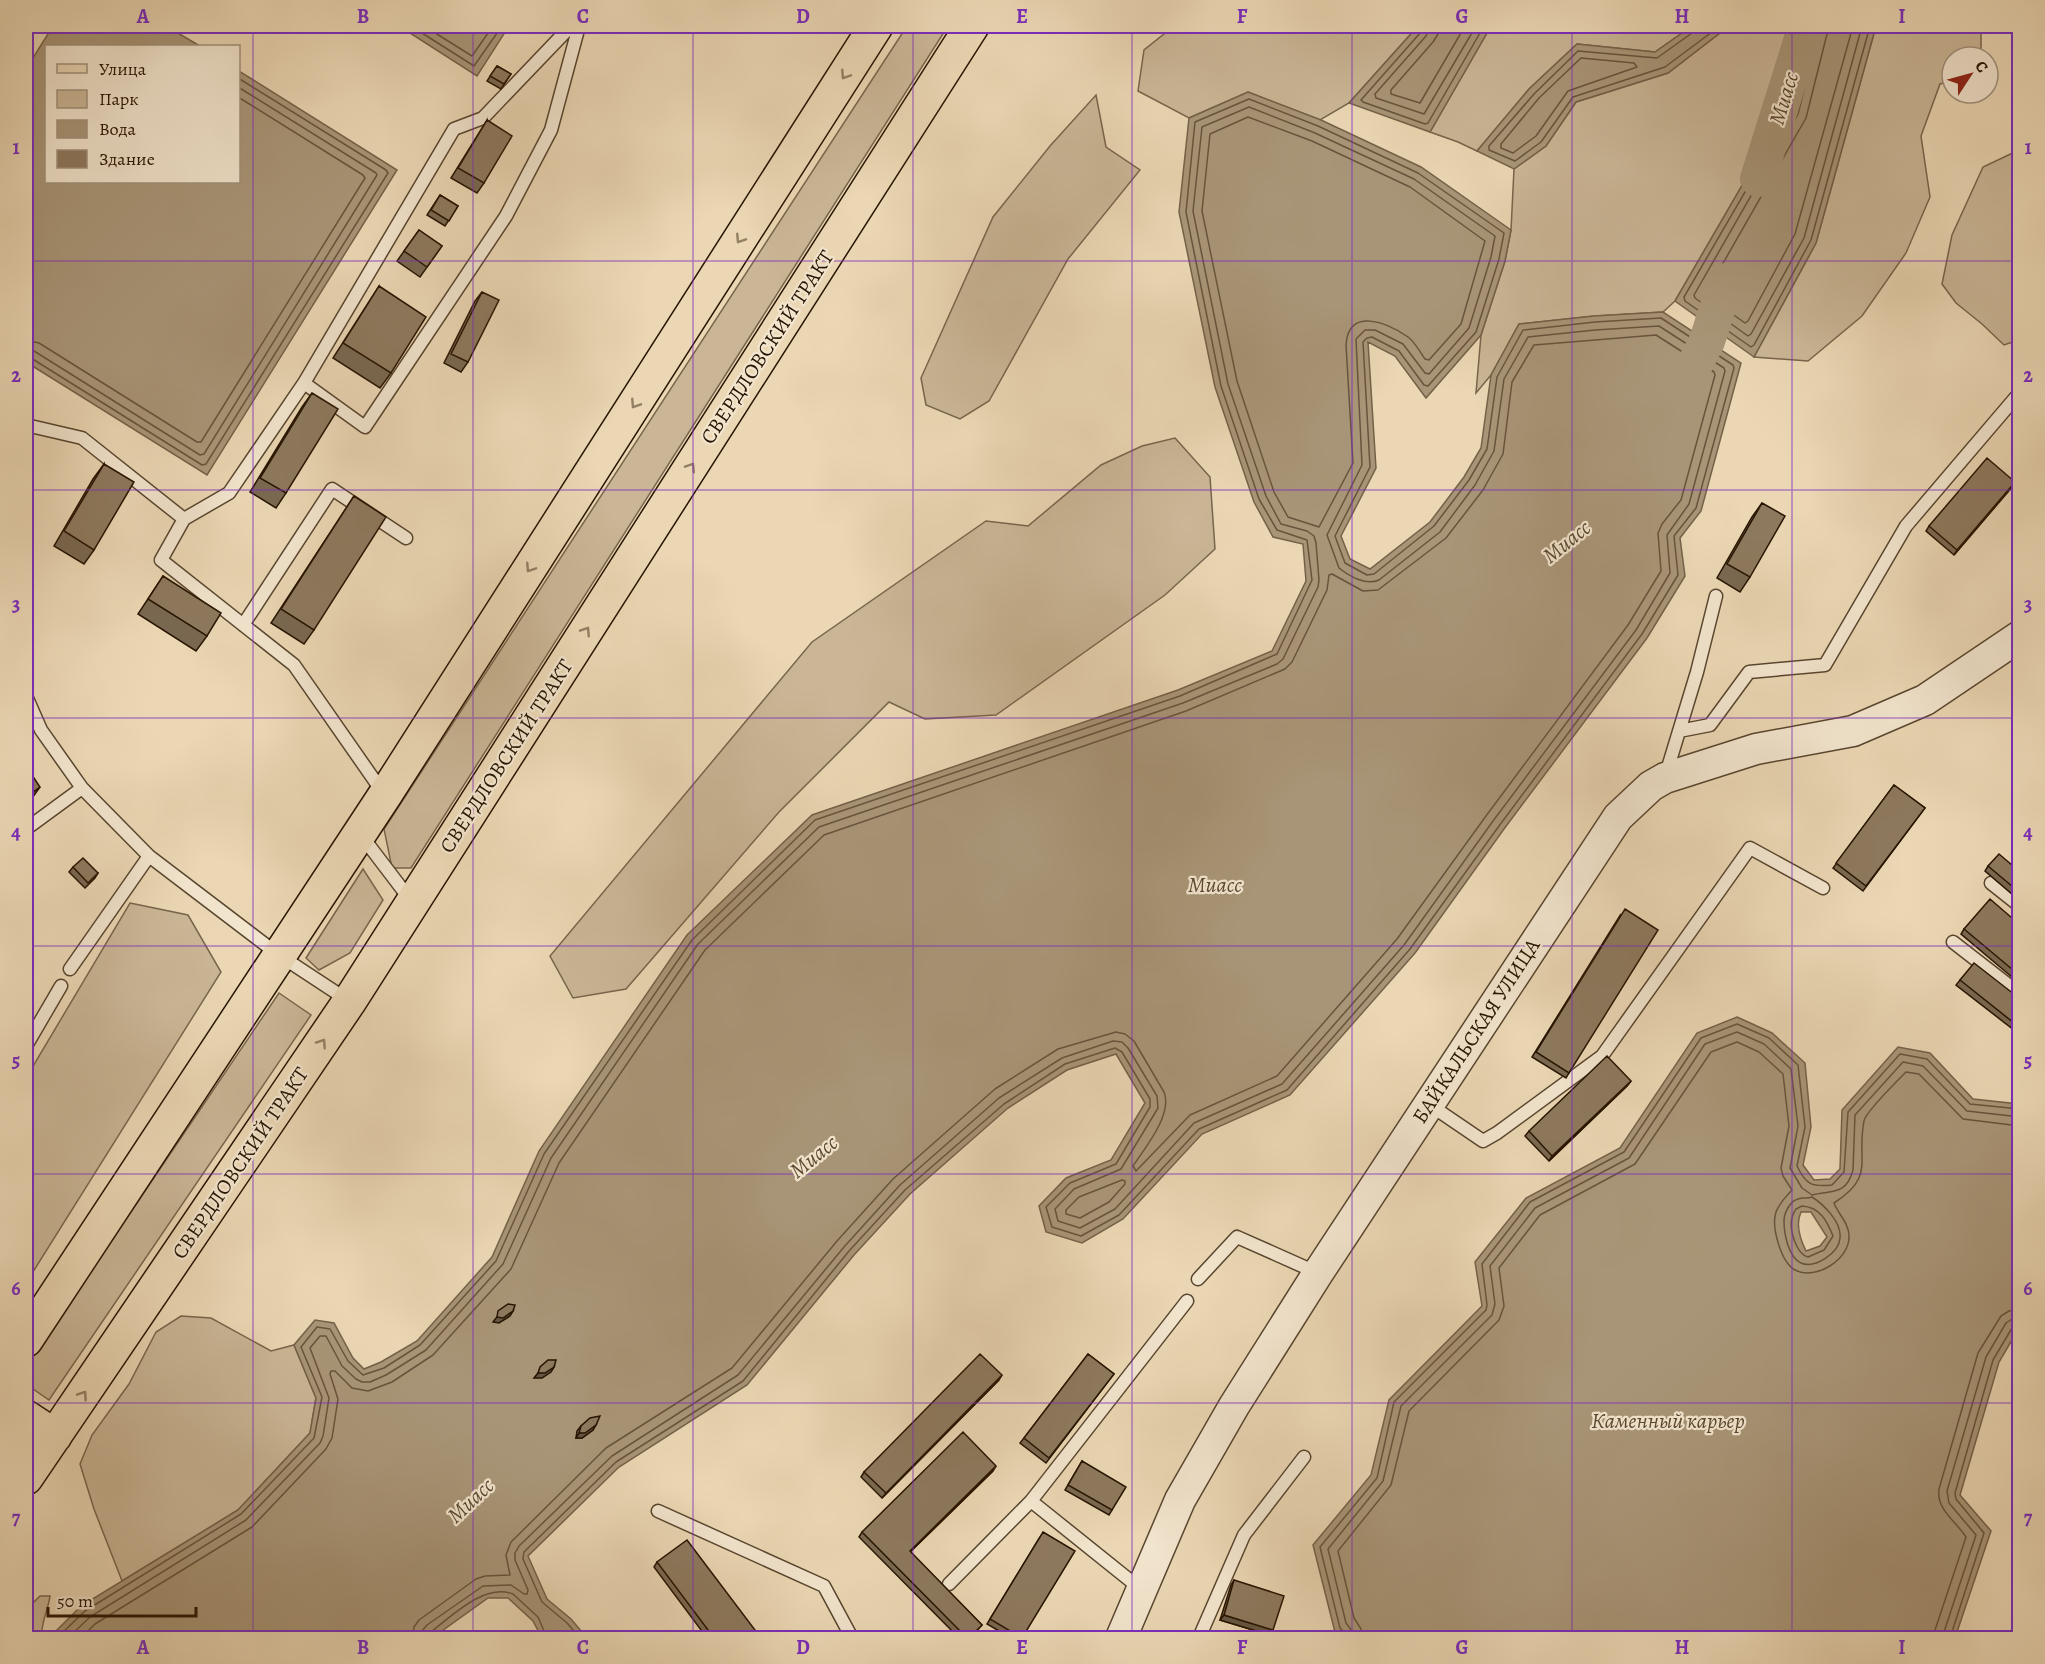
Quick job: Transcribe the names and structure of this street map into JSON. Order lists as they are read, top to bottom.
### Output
{
  "streets": {
    "main road": ["СВЕРДЛОВСКИЙ ТРАКТ"],
    "street": ["БАЙКАЛЬСКАЯ УЛИЦА"]
  },
  "water": ["Миасс", "Каменный карьер"],
  "legend": [
    "Улица",
    "Парк",
    "Вода",
    "Здание"
  ],
  "scale_bar": "50 m",
  "north": "top right",
  "grid": {
    "columns": [
      "A",
      "B",
      "C",
      "D",
      "E",
      "F",
      "G",
      "H",
      "I"
    ],
    "rows": [
      "1",
      "2",
      "3",
      "4",
      "5",
      "6",
      "7"
    ]
  }
}
